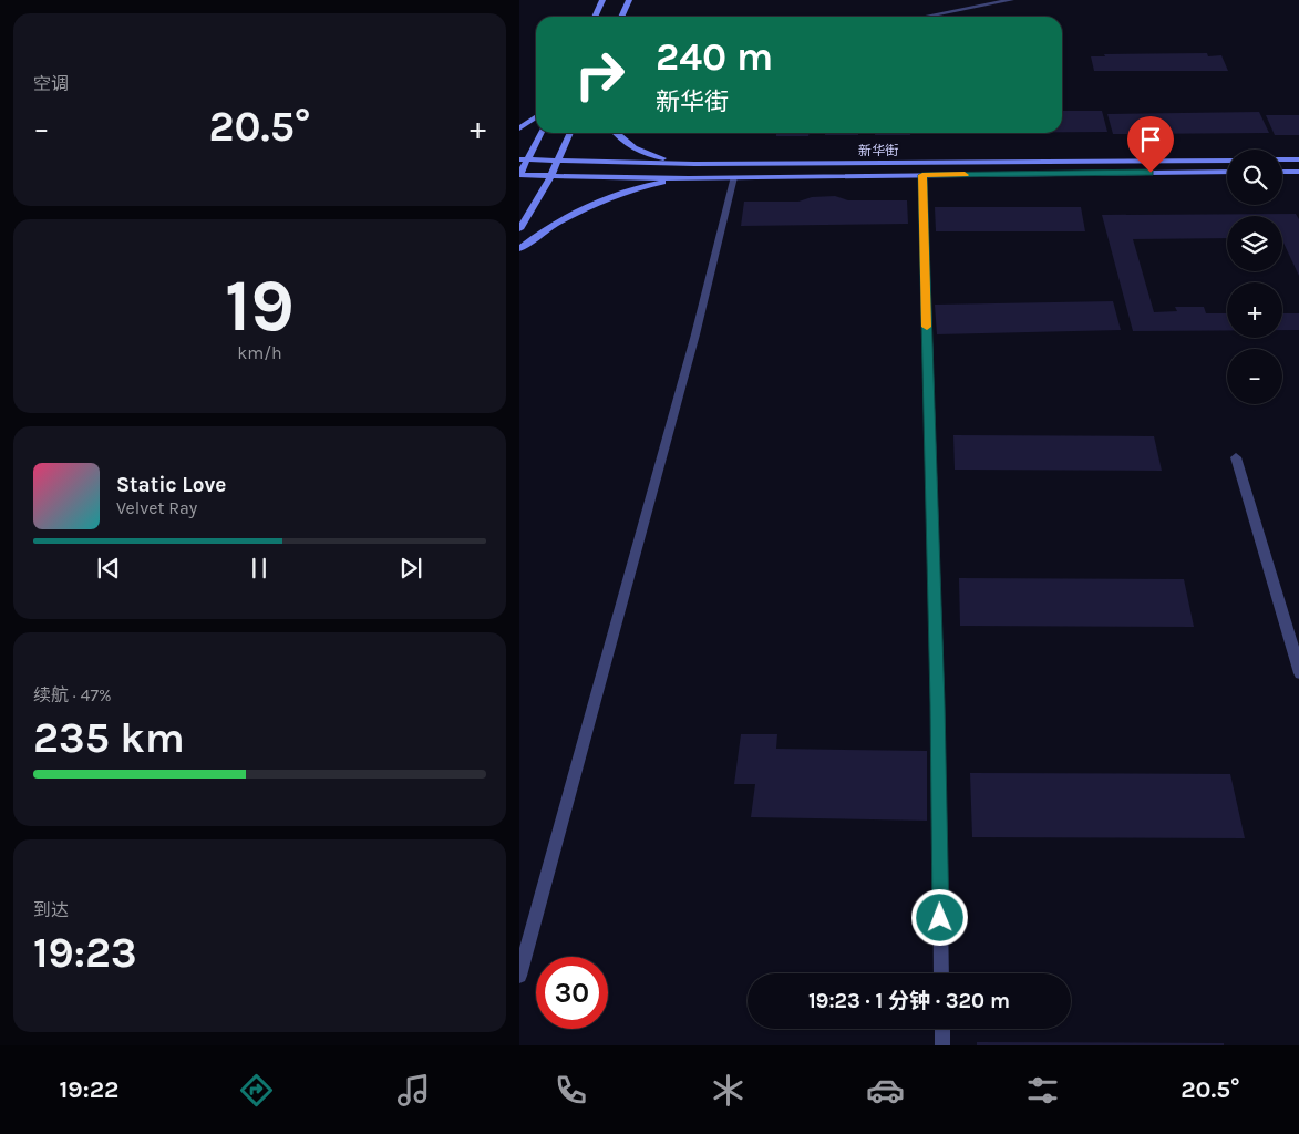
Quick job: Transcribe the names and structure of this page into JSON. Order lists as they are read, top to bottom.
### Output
{
  "streets": {
    "main road": ["新华街"]
  },
  "page": {
    "tile": [
      "空调",
      ["19", "km/h"],
      ["续航 · 47%", "235 km"],
      ["到达", "19:23"]
    ],
    "turn": ["240 m", "新华街"],
    "heat": ["−", "20.5°", "+"],
    "map_buttons": ["+", "−"],
    "song": ["Static Love", "Velvet Ray"],
    "limit": "30",
    "trip": "19:23 · 1 分钟 · 320 m",
    "tabs": ["19:22", "20.5°"]
  }
}
